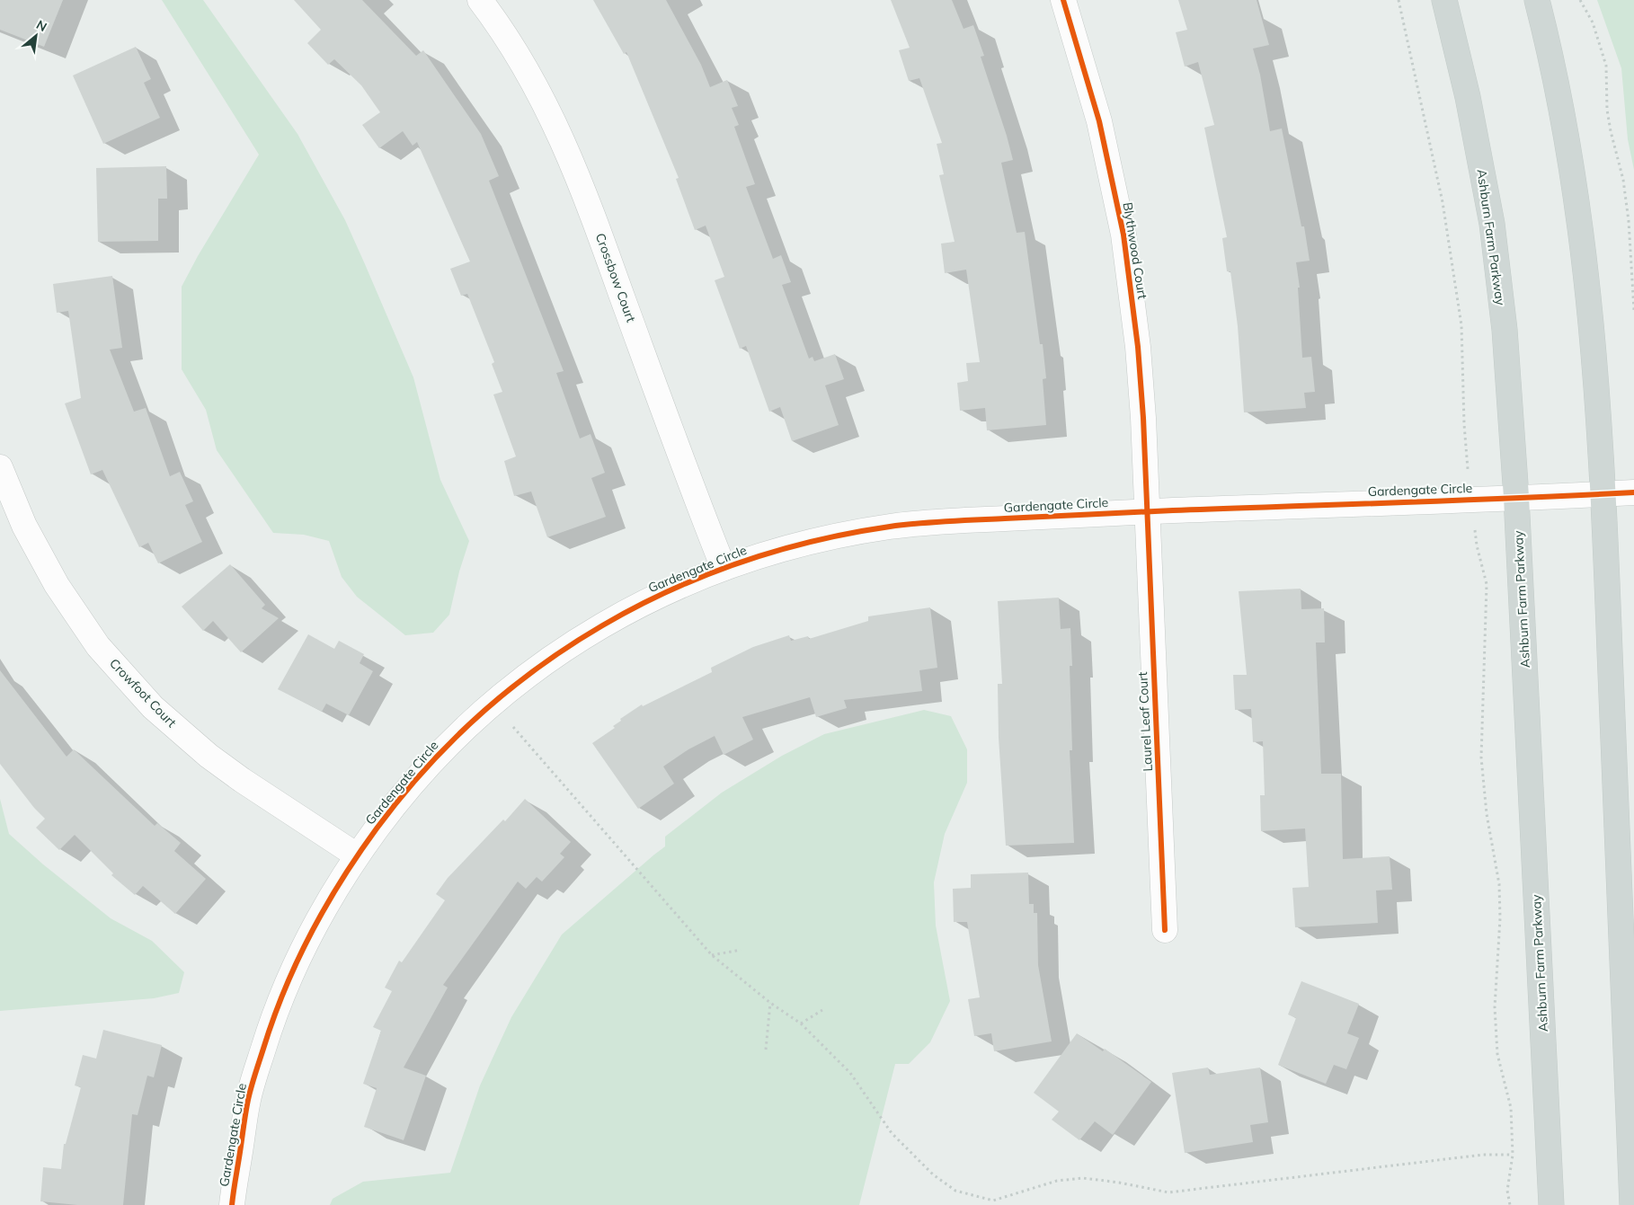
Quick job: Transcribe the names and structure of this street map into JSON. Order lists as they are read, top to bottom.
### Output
{
  "streets": {
    "main road": ["Ashburn Farm Parkway"],
    "street": [
      "Blythwood Court",
      "Crossbow Court",
      "Gardengate Circle",
      "Crowfoot Court",
      "Laurel Leaf Court"
    ]
  },
  "crossings": [
    ["Ashburn Farm Parkway", "Gardengate Circle"],
    ["Blythwood Court", "Gardengate Circle"],
    ["Blythwood Court", "Laurel Leaf Court"],
    ["Crossbow Court", "Gardengate Circle"],
    ["Gardengate Circle", "Crowfoot Court"],
    ["Gardengate Circle", "Laurel Leaf Court"]
  ],
  "north": "top right"
}
